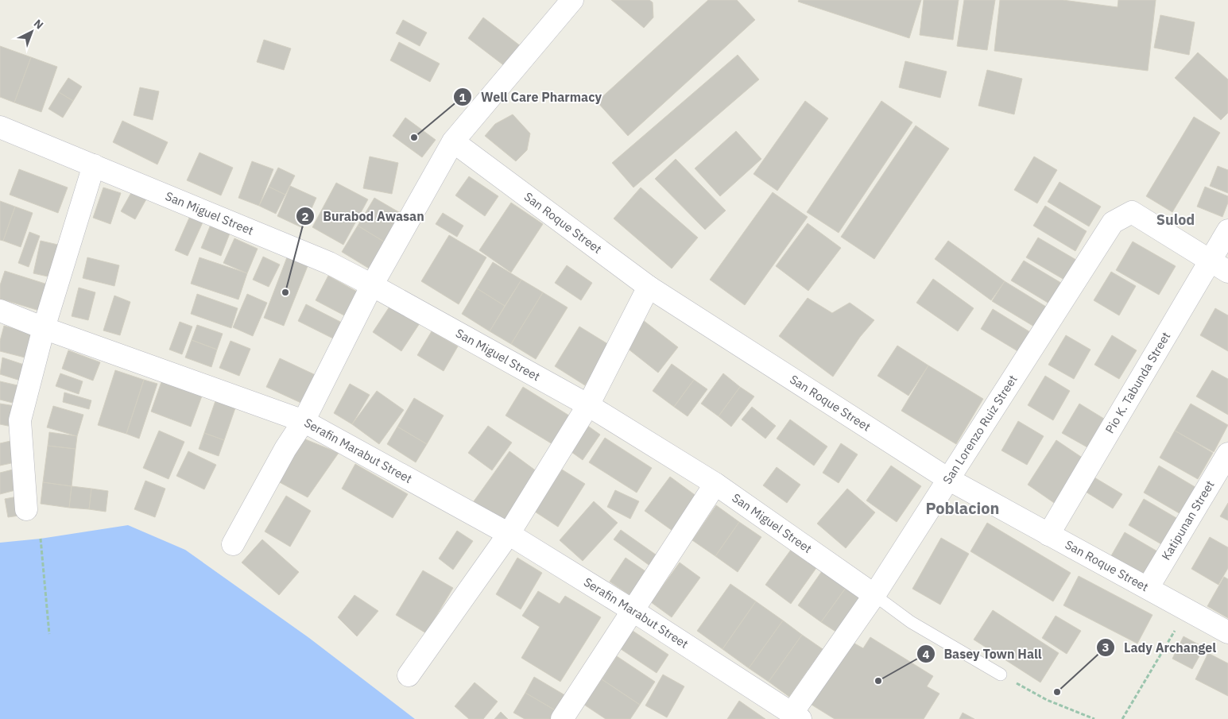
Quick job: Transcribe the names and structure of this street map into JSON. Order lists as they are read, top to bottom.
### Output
{
  "streets": {
    "street": [
      "San Miguel Street",
      "San Roque Street",
      "Pio K. Tabunda Street",
      "San Lorenzo Ruiz Street",
      "Serafin Marabut Street",
      "Katipunan Street"
    ]
  },
  "crossings": [
    ["San Miguel Street", "San Lorenzo Ruiz Street"],
    ["San Miguel Street", "Serafin Marabut Street"],
    ["San Roque Street", "Pio K. Tabunda Street"],
    ["San Roque Street", "San Lorenzo Ruiz Street"],
    ["San Roque Street", "Serafin Marabut Street"],
    ["San Roque Street", "Katipunan Street"],
    ["Pio K. Tabunda Street", "San Lorenzo Ruiz Street"],
    ["San Lorenzo Ruiz Street", "Serafin Marabut Street"]
  ],
  "districts": ["Sulod", "Poblacion"],
  "places": [
    "Well Care Pharmacy",
    "Burabod Awasan",
    "Basey Town Hall",
    "Lady Archangel"
  ],
  "north": "top right"
}
